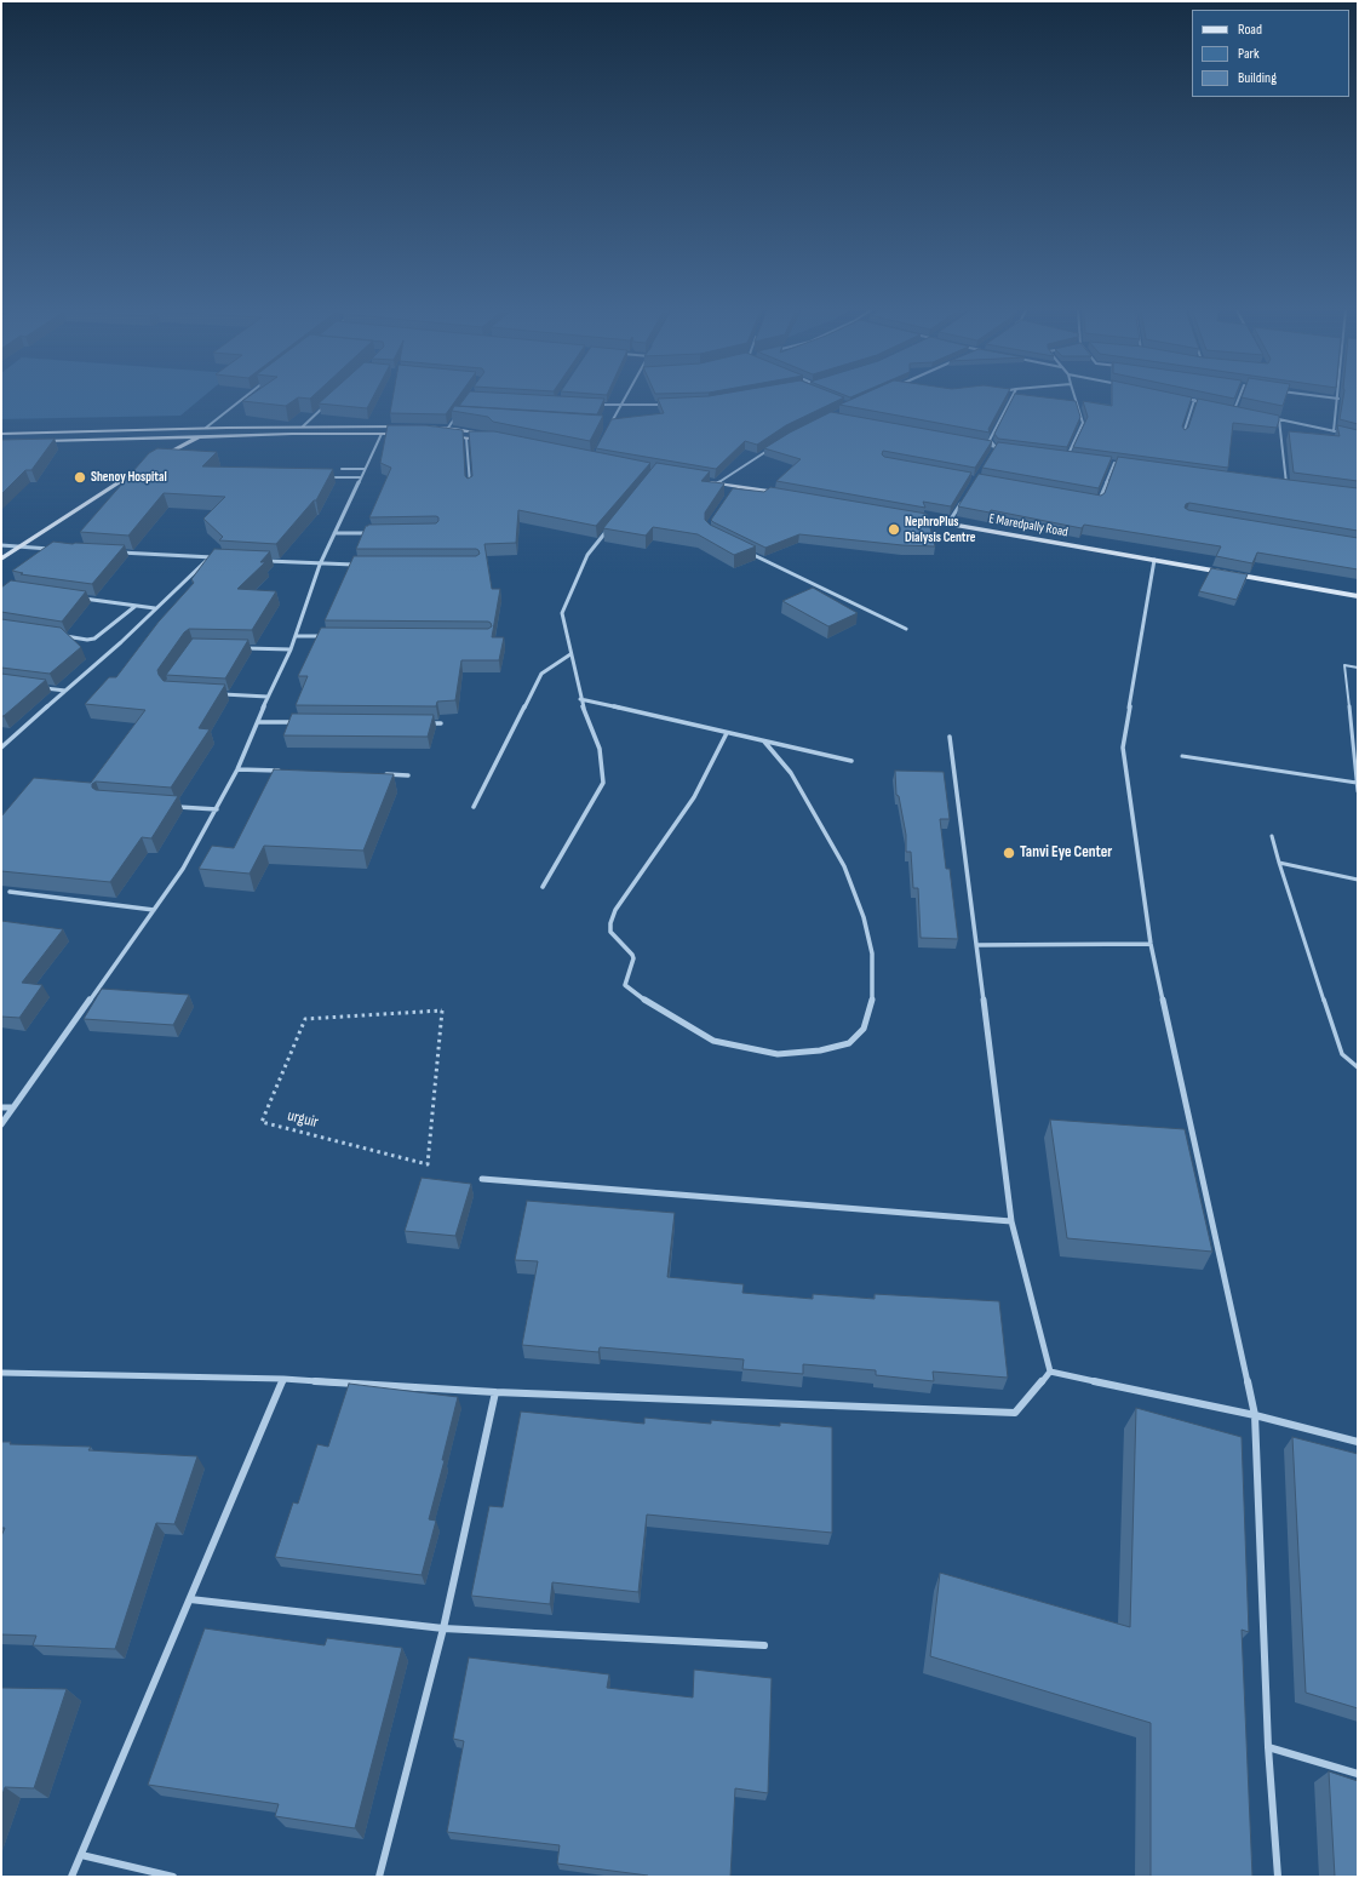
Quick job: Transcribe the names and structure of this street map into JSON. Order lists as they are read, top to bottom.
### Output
{
  "streets": {
    "main road": ["E Maredpally Road"],
    "path": ["urguir"]
  },
  "places": ["Shenoy Hospital", "NephroPlus Dialysis Centre", "Tanvi Eye Center"],
  "legend": ["Road", "Park", "Building"]
}
